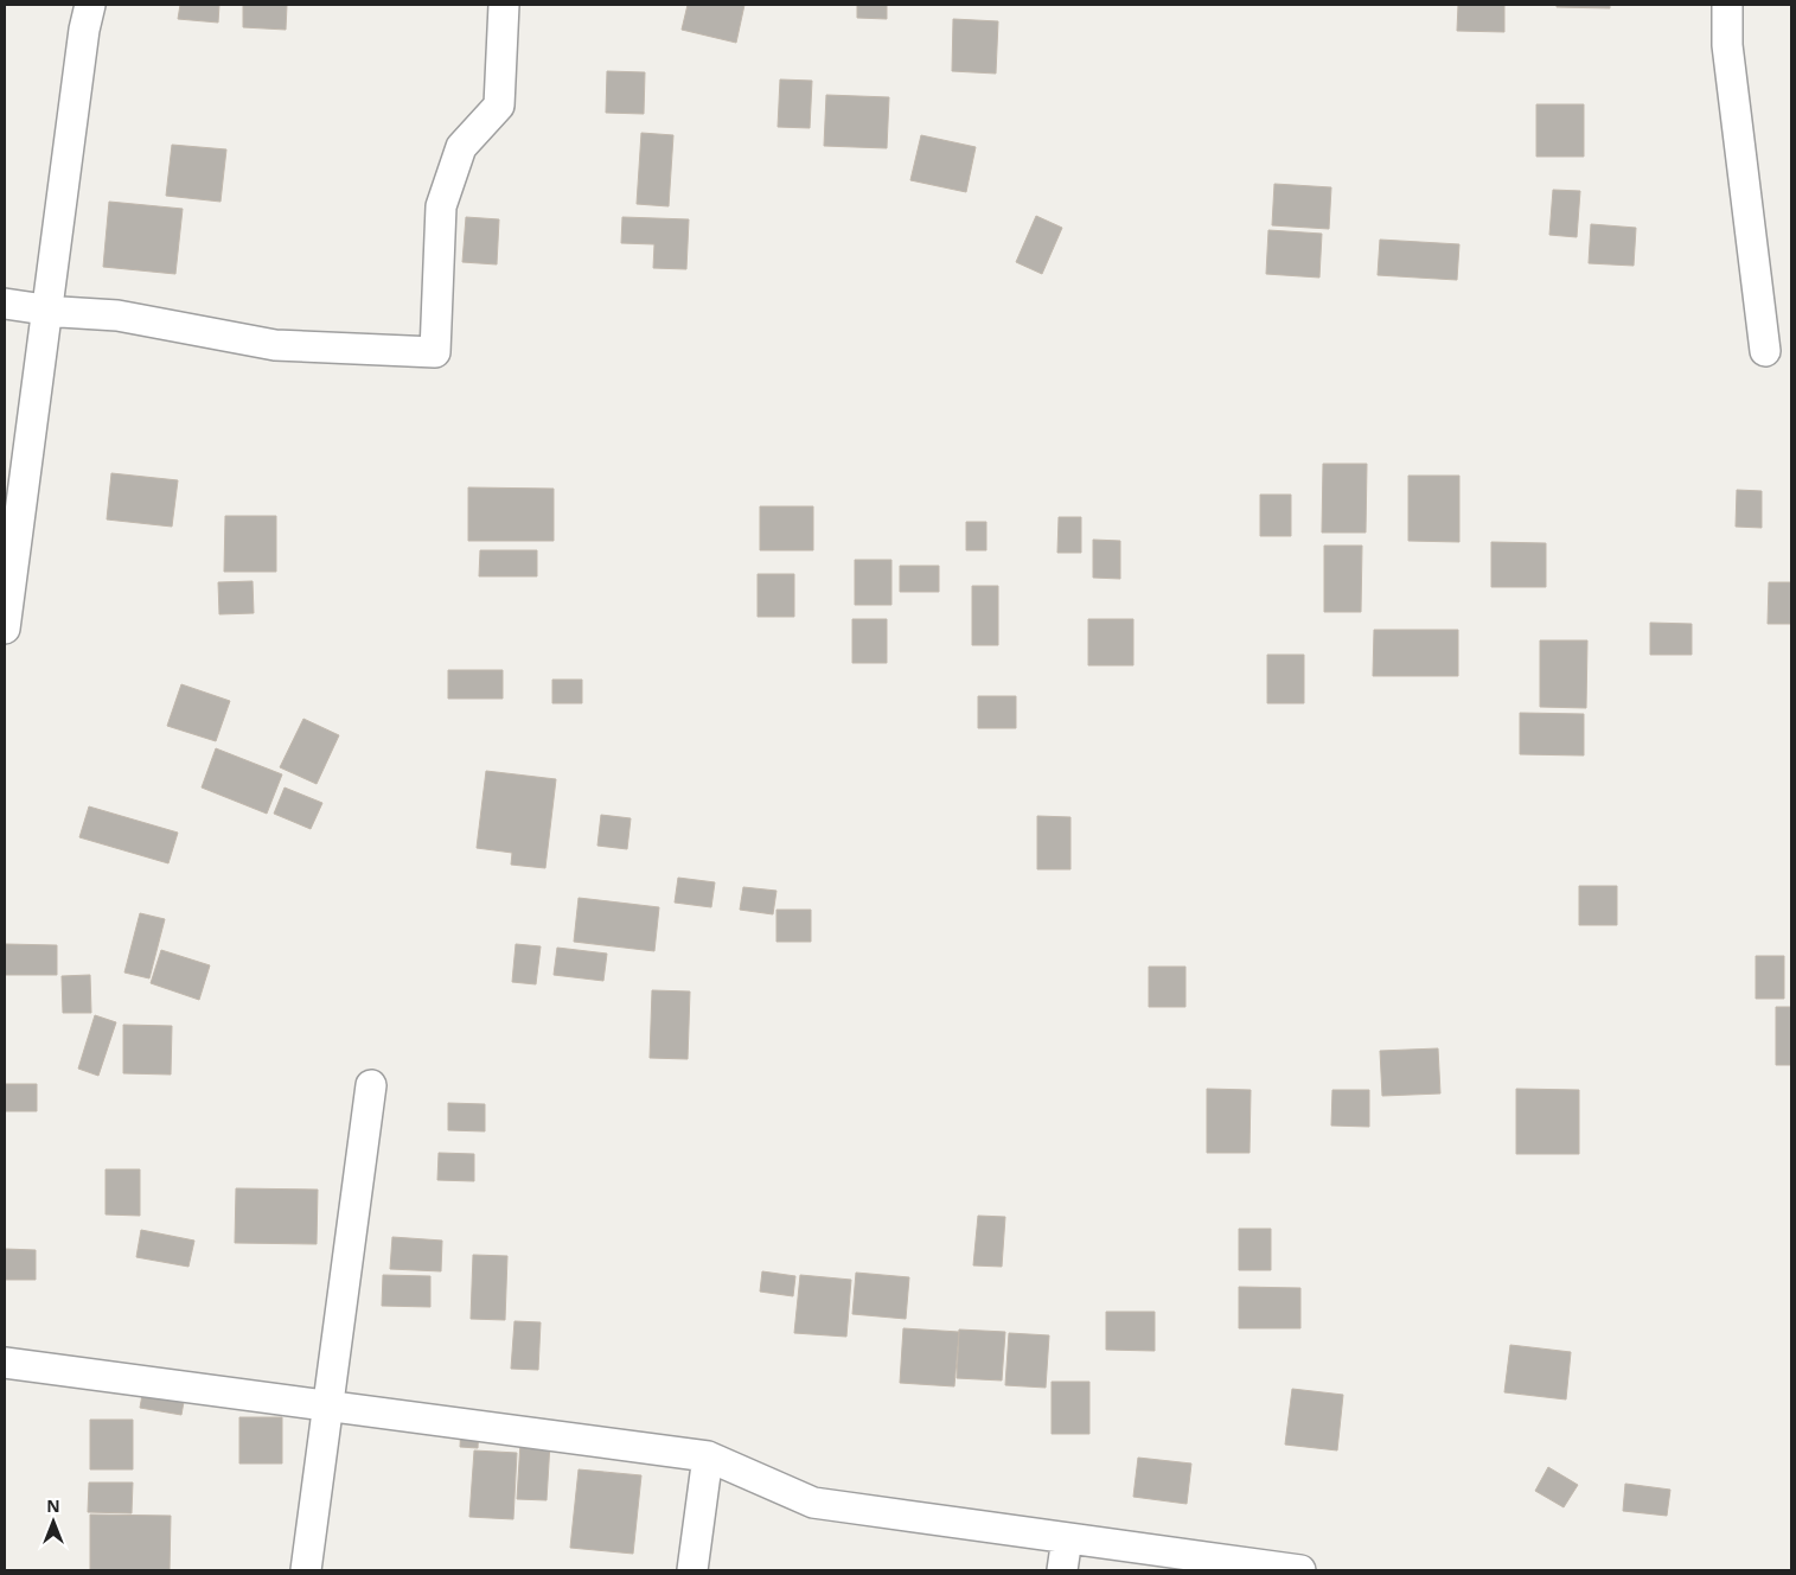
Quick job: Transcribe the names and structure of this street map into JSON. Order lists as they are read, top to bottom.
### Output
{
  "north": "top"
}
